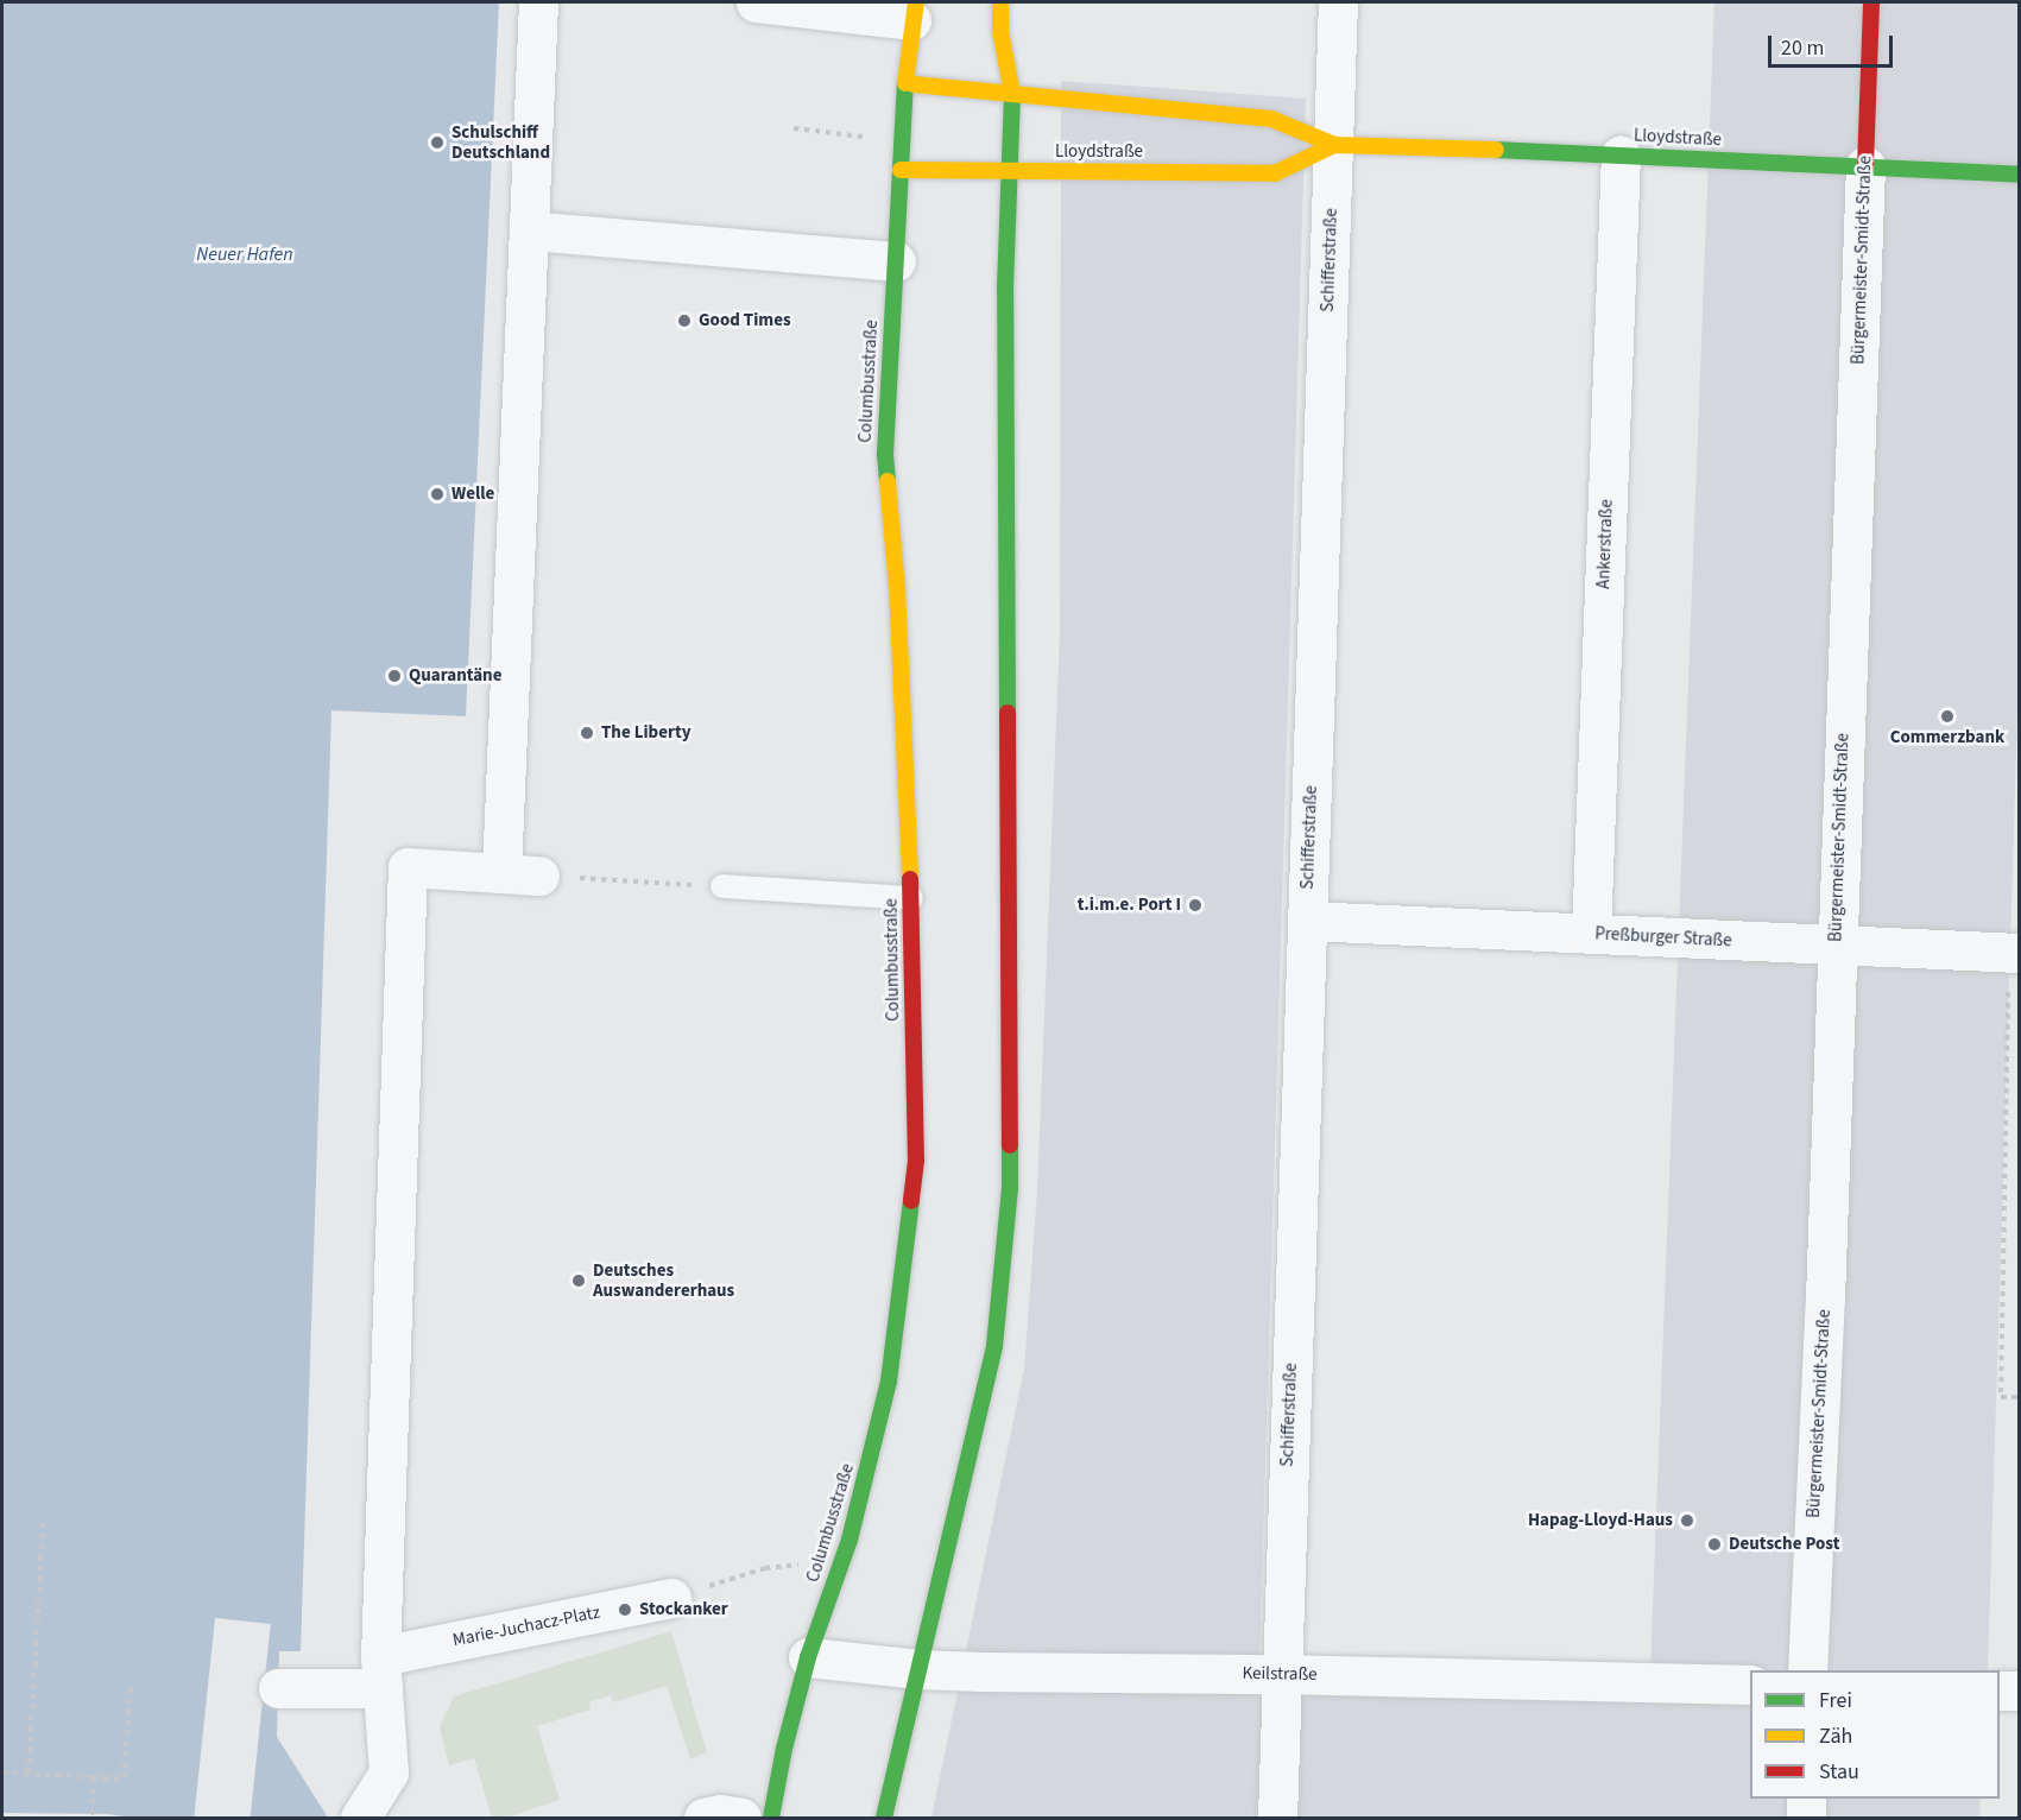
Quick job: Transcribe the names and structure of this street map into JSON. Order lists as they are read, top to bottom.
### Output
{
  "streets": {
    "main road": ["Lloydstraße", "Bürgermeister-Smidt-Straße", "Columbusstraße"],
    "street": [
      "Schifferstraße",
      "Ankerstraße",
      "Preßburger Straße",
      "Marie-Juchacz-Platz",
      "Keilstraße"
    ]
  },
  "crossings": [
    ["Lloydstraße", "Schifferstraße"],
    ["Lloydstraße", "Bürgermeister-Smidt-Straße"],
    ["Lloydstraße", "Columbusstraße"],
    ["Lloydstraße", "Ankerstraße"],
    ["Schifferstraße", "Preßburger Straße"],
    ["Schifferstraße", "Keilstraße"],
    ["Bürgermeister-Smidt-Straße", "Preßburger Straße"],
    ["Columbusstraße", "Keilstraße"],
    ["Ankerstraße", "Preßburger Straße"]
  ],
  "water": ["Neuer Hafen"],
  "places": [
    "Schulschiff Deutschland",
    "Good Times",
    "Welle",
    "Quarantäne",
    "Commerzbank",
    "The Liberty",
    "t.i.m.e. Port I",
    "Deutsches Auswandererhaus",
    "Hapag-Lloyd-Haus",
    "Deutsche Post",
    "Stockanker"
  ],
  "legend": ["Frei", "Zäh", "Stau"],
  "scale_bar": "20 m"
}
